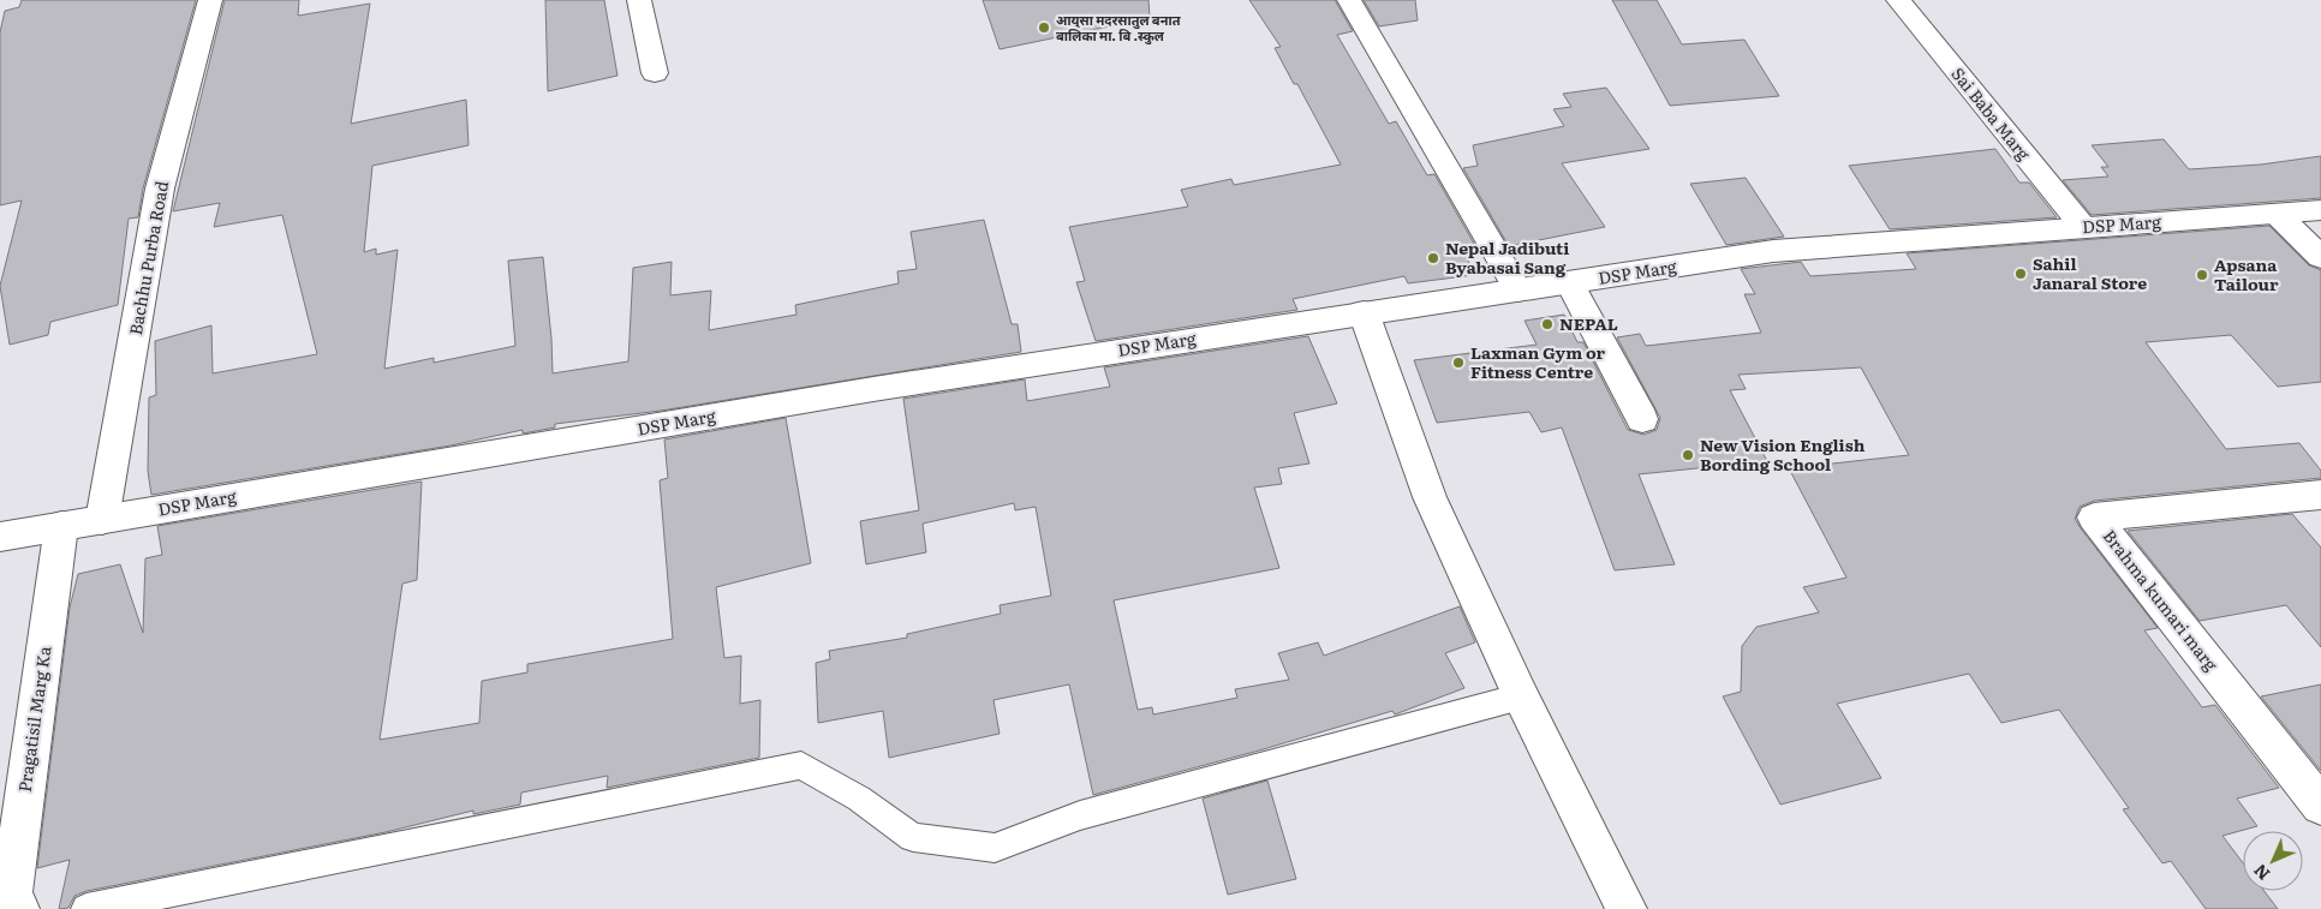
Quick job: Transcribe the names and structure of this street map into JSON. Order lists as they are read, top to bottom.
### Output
{
  "streets": {
    "street": [
      "Sai Baba Marg",
      "DSP Marg",
      "Bachhu Purba Road",
      "Brahma kumari marg",
      "Pragatisil Marg Ka"
    ]
  },
  "crossings": [
    ["Sai Baba Marg", "DSP Marg"],
    ["DSP Marg", "Bachhu Purba Road"],
    ["DSP Marg", "Pragatisil Marg Ka"]
  ],
  "places": [
    "आयुसा मदरसातुल बनात बालिका मा. बि .स्कुल",
    "Nepal Jadibuti Byabasai Sang",
    "Sahil Janaral Store",
    "Apsana Tailour",
    "NEPAL",
    "Laxman Gym or Fitness Centre",
    "New Vision English Bording School"
  ],
  "north": "bottom left"
}
